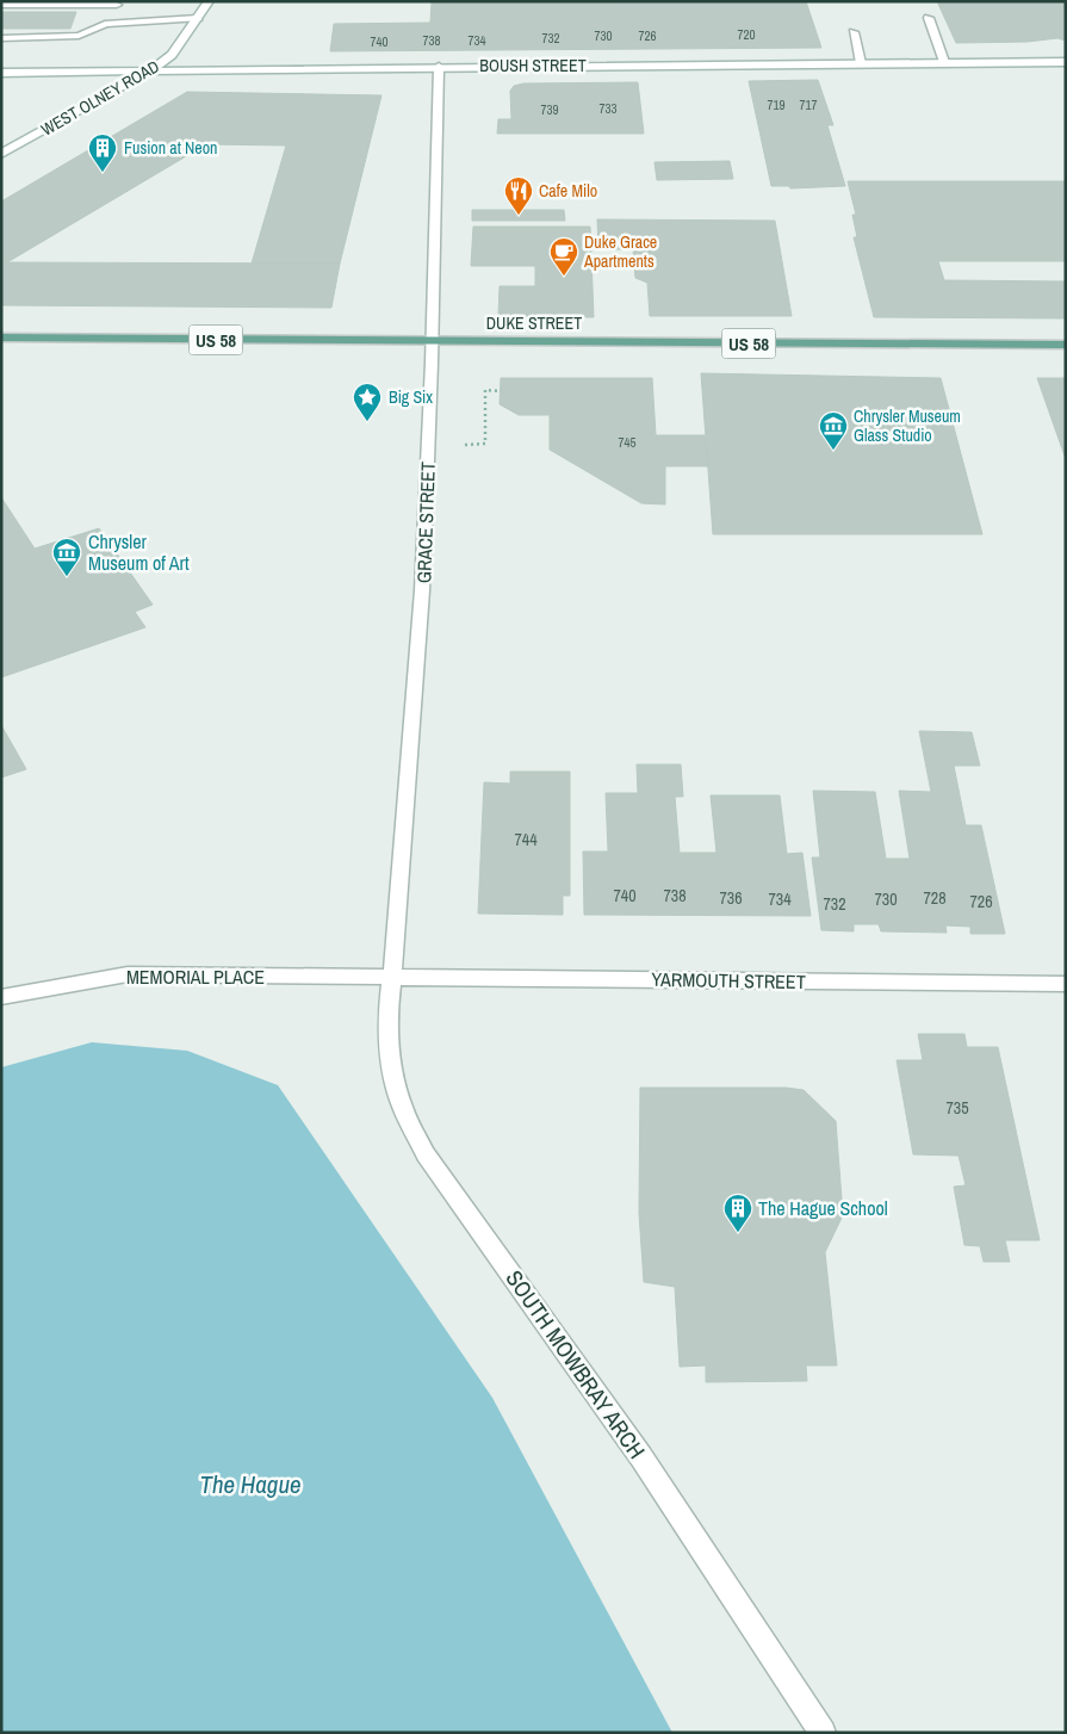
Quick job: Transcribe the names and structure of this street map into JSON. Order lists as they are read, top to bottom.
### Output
{
  "streets": {
    "main road": ["DUKE STREET", "US 58"],
    "street": [
      "BOUSH STREET",
      "WEST OLNEY ROAD",
      "GRACE STREET",
      "MEMORIAL PLACE",
      "YARMOUTH STREET",
      "SOUTH MOWBRAY ARCH"
    ]
  },
  "crossings": [
    ["BOUSH STREET", "WEST OLNEY ROAD"],
    ["BOUSH STREET", "GRACE STREET"],
    ["DUKE STREET", "GRACE STREET"],
    ["GRACE STREET", "MEMORIAL PLACE"],
    ["GRACE STREET", "YARMOUTH STREET"],
    ["GRACE STREET", "SOUTH MOWBRAY ARCH"],
    ["MEMORIAL PLACE", "YARMOUTH STREET"],
    ["MEMORIAL PLACE", "SOUTH MOWBRAY ARCH"],
    ["YARMOUTH STREET", "SOUTH MOWBRAY ARCH"]
  ],
  "water": ["The Hague"],
  "places": {
    "building": ["Fusion at Neon", "The Hague School"],
    "restaurant": ["Cafe Milo"],
    "cafe": ["Duke Grace Apartments"],
    "place": ["Big Six"],
    "museum": ["Chrysler Museum Glass Studio", "Chrysler Museum of Art"]
  },
  "house_numbers": [
    "720",
    "730",
    "726",
    "732",
    "738",
    "734",
    "740",
    "719",
    "717",
    "733",
    "739",
    "745",
    "744",
    "740",
    "738",
    "736",
    "728",
    "734",
    "730",
    "726",
    "732",
    "735"
  ]
}
